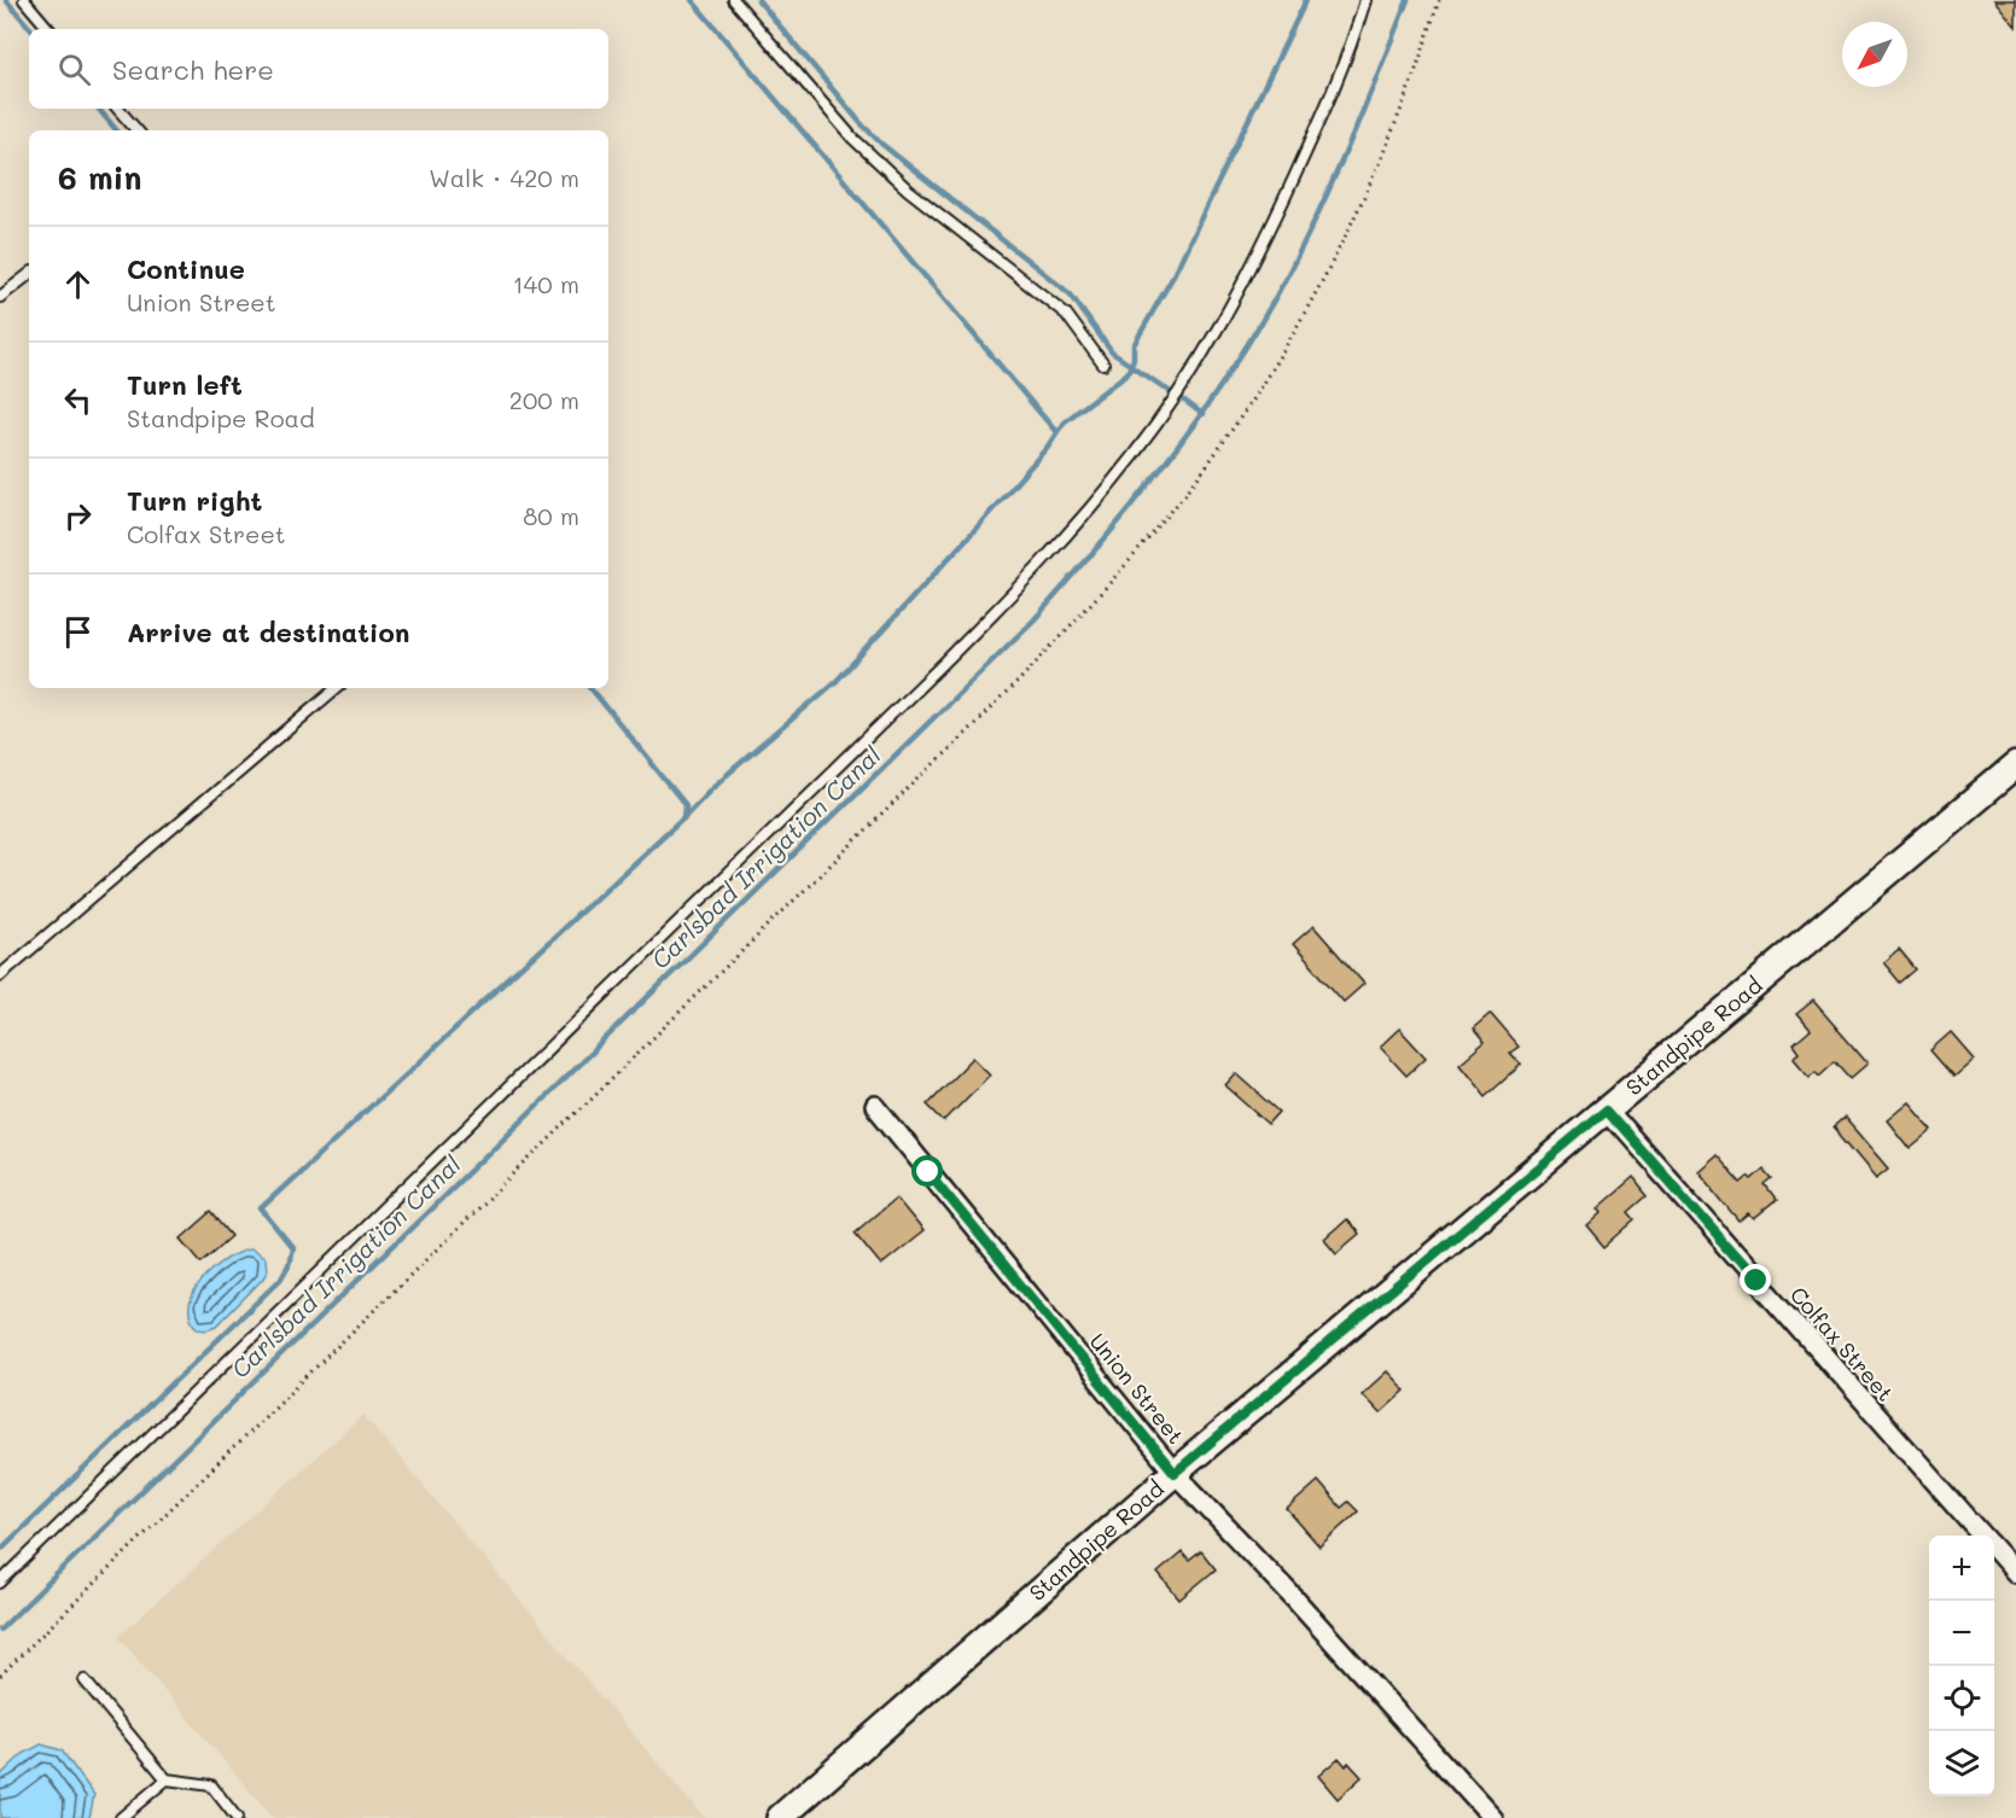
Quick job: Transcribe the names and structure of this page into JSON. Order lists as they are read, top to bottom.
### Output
{
  "streets": {
    "street": ["Standpipe Road", "Colfax Street", "Union Street"]
  },
  "crossings": [
    ["Standpipe Road", "Colfax Street"],
    ["Standpipe Road", "Union Street"]
  ],
  "water": ["Carlsbad Irrigation Canal"],
  "north": "bottom left",
  "page": {
    "search": "Search here",
    "heading": ["6 min", "Walk · 420 m"],
    "list": [
      ["Continue", "Union Street", "140 m"],
      ["Turn left", "Standpipe Road", "200 m"],
      ["Turn right", "Colfax Street", "80 m"],
      "Arrive at destination"
    ],
    "map_buttons": ["+", "−"]
  }
}
